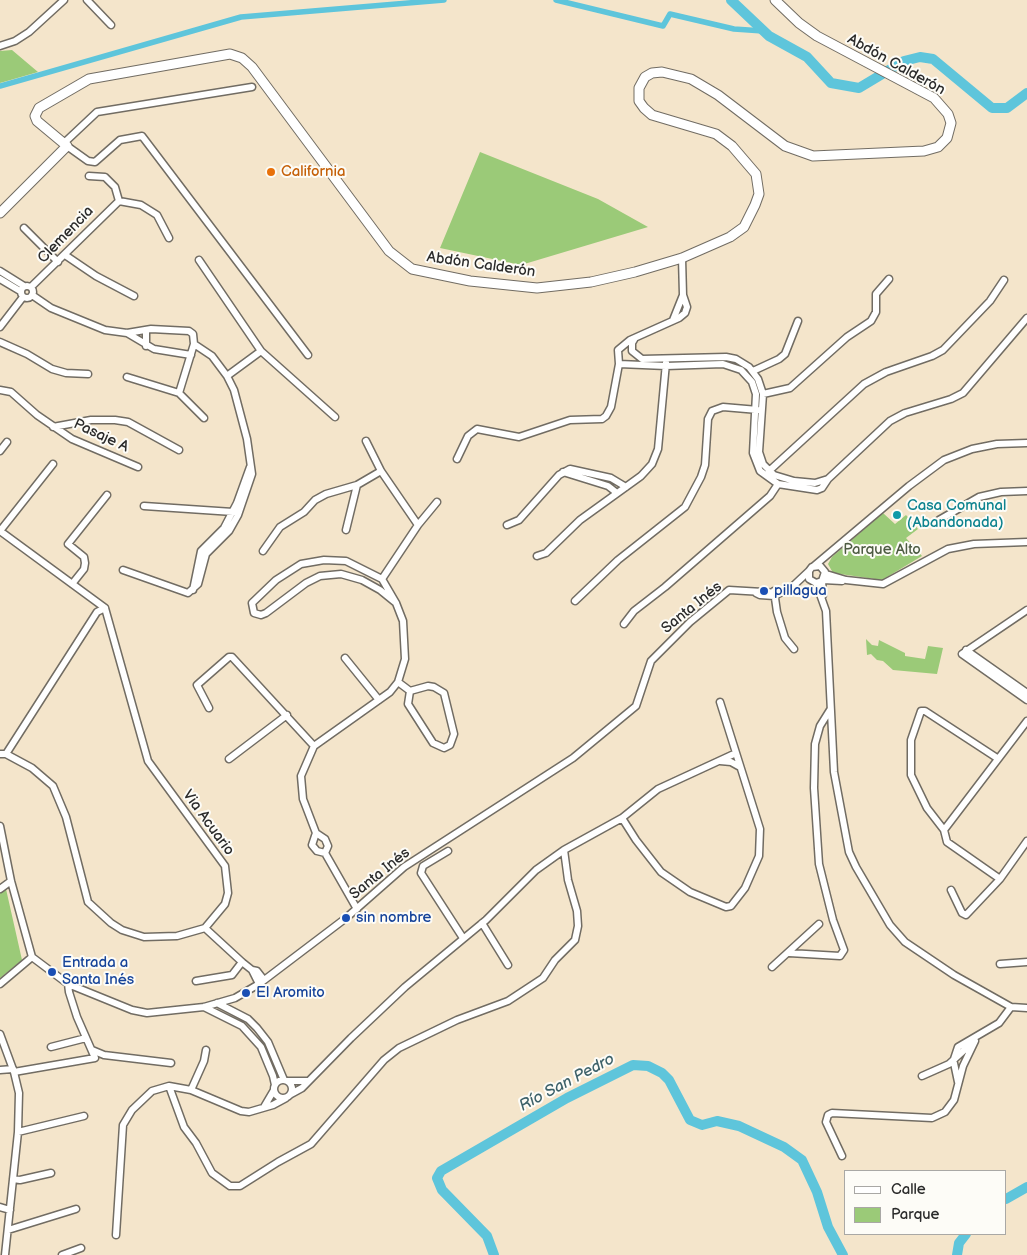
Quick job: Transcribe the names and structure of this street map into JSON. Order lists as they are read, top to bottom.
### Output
{
  "streets": {
    "street": [
      "Abdón Calderón",
      "Clemencia",
      "Pasaje A",
      "Santa Inés",
      "Via Acuario"
    ]
  },
  "water": ["Río San Pedro"],
  "parks": ["Parque Alto"],
  "places": [
    "California",
    "Casa Comunal (Abandonada)",
    "pillagua",
    "sin nombre",
    "Entrada a Santa Inés",
    "El Aromito"
  ],
  "legend": ["Calle", "Parque"]
}
